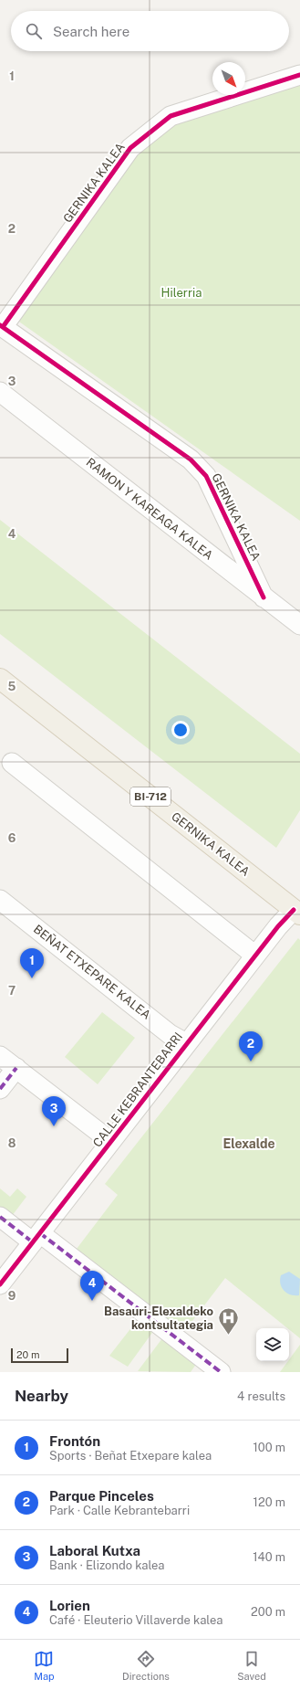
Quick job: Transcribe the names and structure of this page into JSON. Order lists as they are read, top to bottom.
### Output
{
  "streets": {
    "main road": ["GERNIKA KALEA", "BI-712"],
    "street": ["RAMON Y KAREAGA KALEA", "BEÑAT ETXEPARE KALEA", "CALLE KEBRANTEBARRI"]
  },
  "crossings": [
    ["GERNIKA KALEA", "RAMON Y KAREAGA KALEA"],
    ["GERNIKA KALEA", "CALLE KEBRANTEBARRI"],
    ["BEÑAT ETXEPARE KALEA", "CALLE KEBRANTEBARRI"]
  ],
  "districts": ["Elexalde"],
  "parks": ["Hilerria"],
  "places": {
    "hospital": ["Basauri-Elexaldeko kontsultategia"]
  },
  "scale_bar": "20 m",
  "north": "bottom right",
  "page": {
    "search": "Search here",
    "pins": [
      "1",
      "2",
      "3",
      "4"
    ],
    "scale": "20 m",
    "heading": ["Nearby", "4 results"],
    "list": [
      {
        "mark": "1",
        "name": "Frontón",
        "note": "Sports · Beñat Etxepare kalea",
        "value": "100 m"
      },
      {
        "mark": "2",
        "name": "Parque Pinceles",
        "note": "Park · Calle Kebrantebarri",
        "value": "120 m"
      },
      {
        "mark": "3",
        "name": "Laboral Kutxa",
        "note": "Bank · Elizondo kalea",
        "value": "140 m"
      },
      {
        "mark": "4",
        "name": "Lorien",
        "note": "Café · Eleuterio Villaverde kalea",
        "value": "200 m"
      }
    ],
    "nav": ["Map", "Directions", "Saved"]
  },
  "grid": {
    "rows": [
      "1",
      "2",
      "3",
      "4",
      "5",
      "6",
      "7",
      "8",
      "9"
    ]
  }
}
